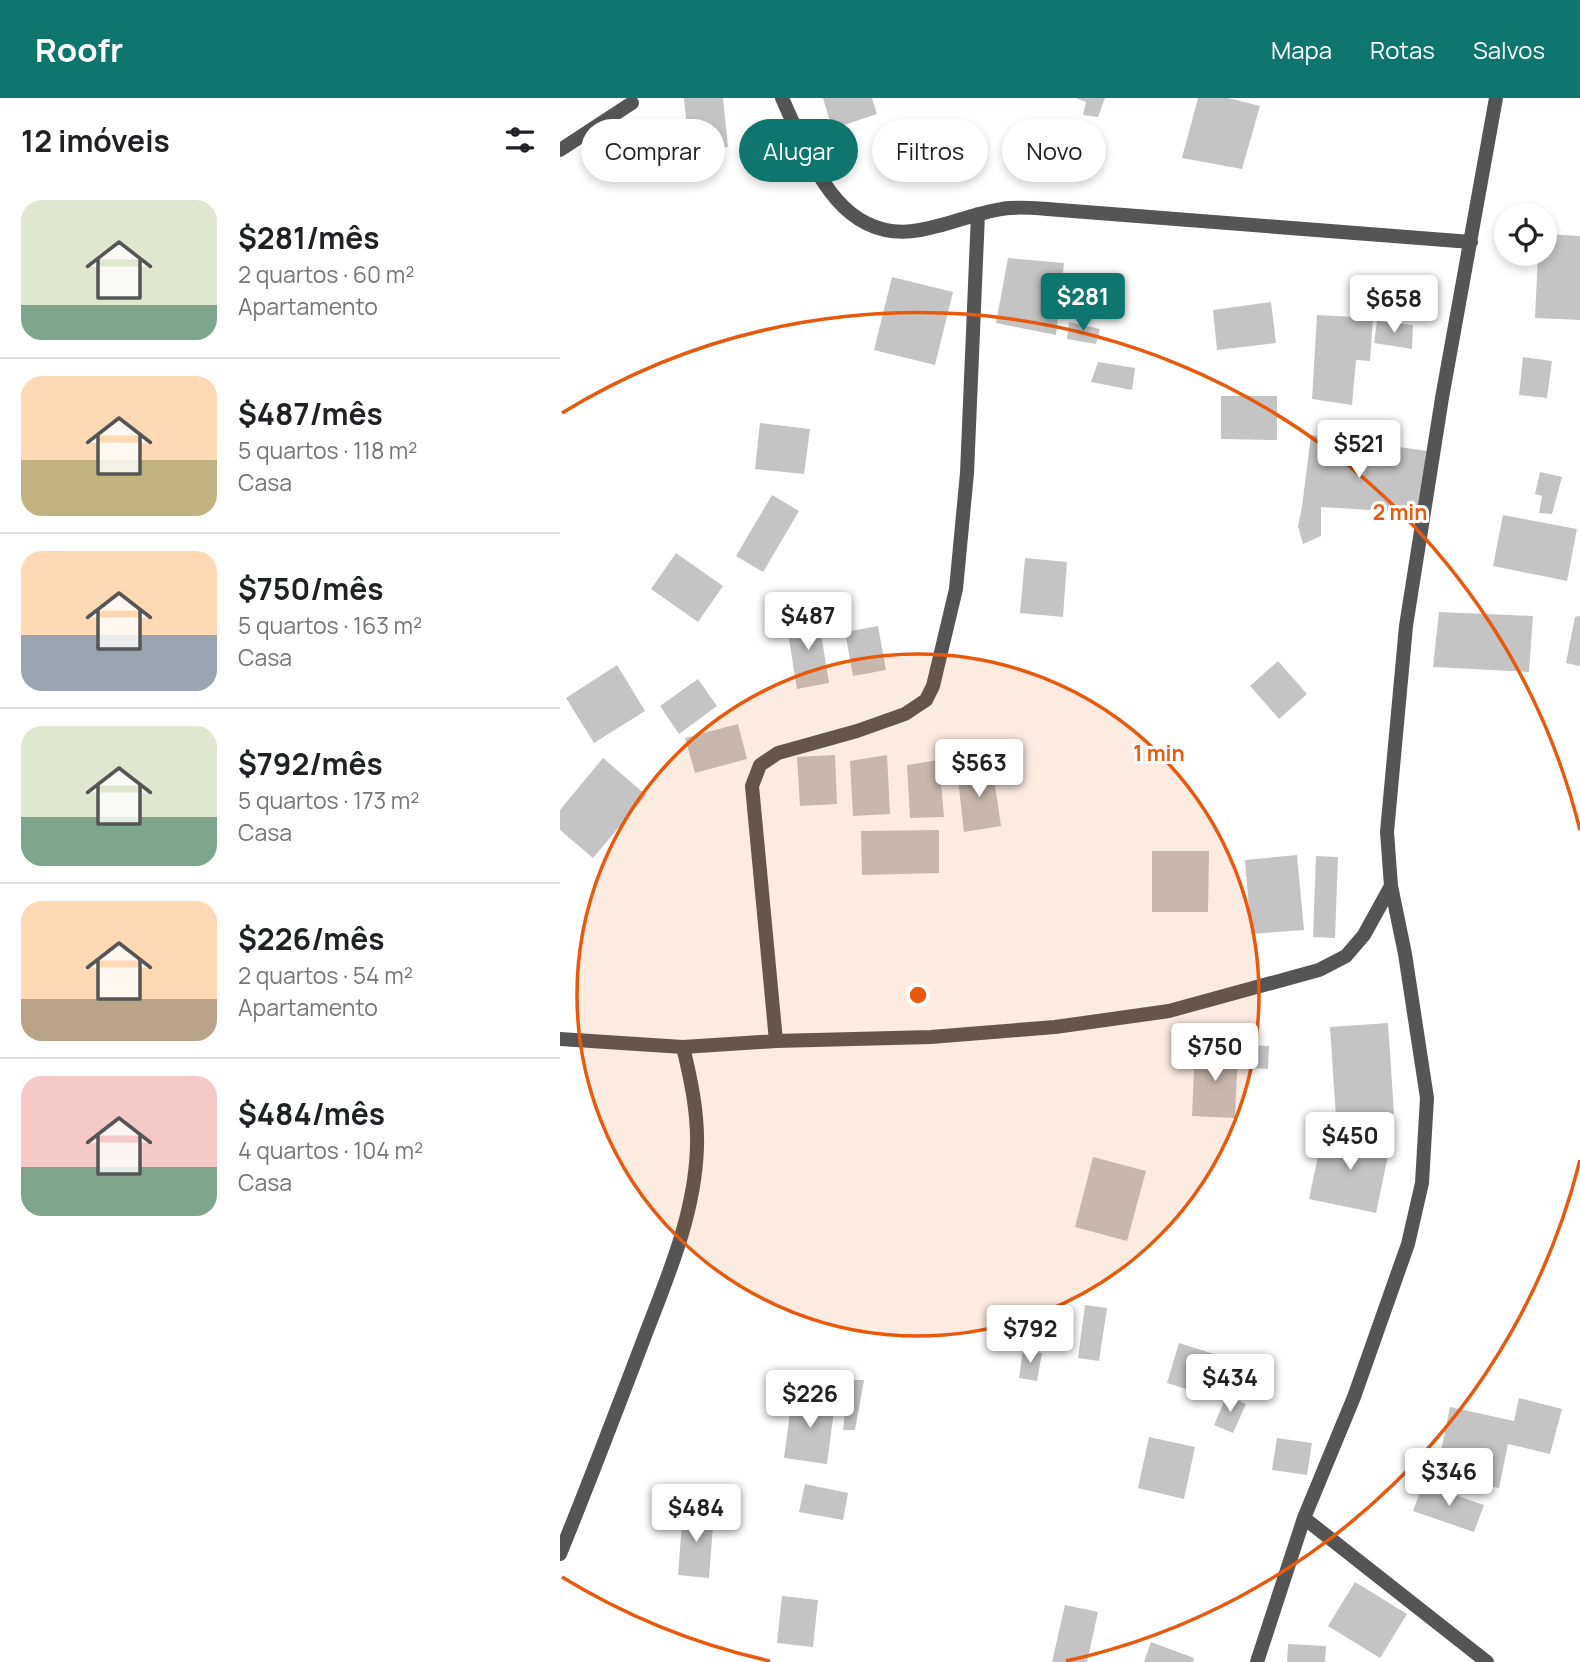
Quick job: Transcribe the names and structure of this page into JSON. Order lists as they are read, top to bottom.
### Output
{
  "page": {
    "header": "Roofr",
    "nav": ["Mapa", "Rotas", "Salvos"],
    "heading": "12 imóveis",
    "chip": [
      "Comprar",
      "Alugar",
      "Filtros",
      "Novo"
    ],
    "list": [
      {
        "name": "$281/mês",
        "note": "2 quartos · 60 m² · Apartamento"
      },
      {
        "name": "$487/mês",
        "note": "5 quartos · 118 m² · Casa"
      },
      {
        "name": "$750/mês",
        "note": "5 quartos · 163 m² · Casa"
      },
      {
        "name": "$792/mês",
        "note": "5 quartos · 173 m² · Casa"
      },
      {
        "name": "$226/mês",
        "note": "2 quartos · 54 m² · Apartamento"
      },
      {
        "name": "$484/mês",
        "note": "4 quartos · 104 m² · Casa"
      }
    ],
    "price": [
      "$281",
      "$658",
      "$521",
      "$487",
      "$563",
      "$750",
      "$450",
      "$792",
      "$434",
      "$226",
      "$346",
      "$484"
    ]
  },
  "rings": ["2 min", "1 min"]
}
